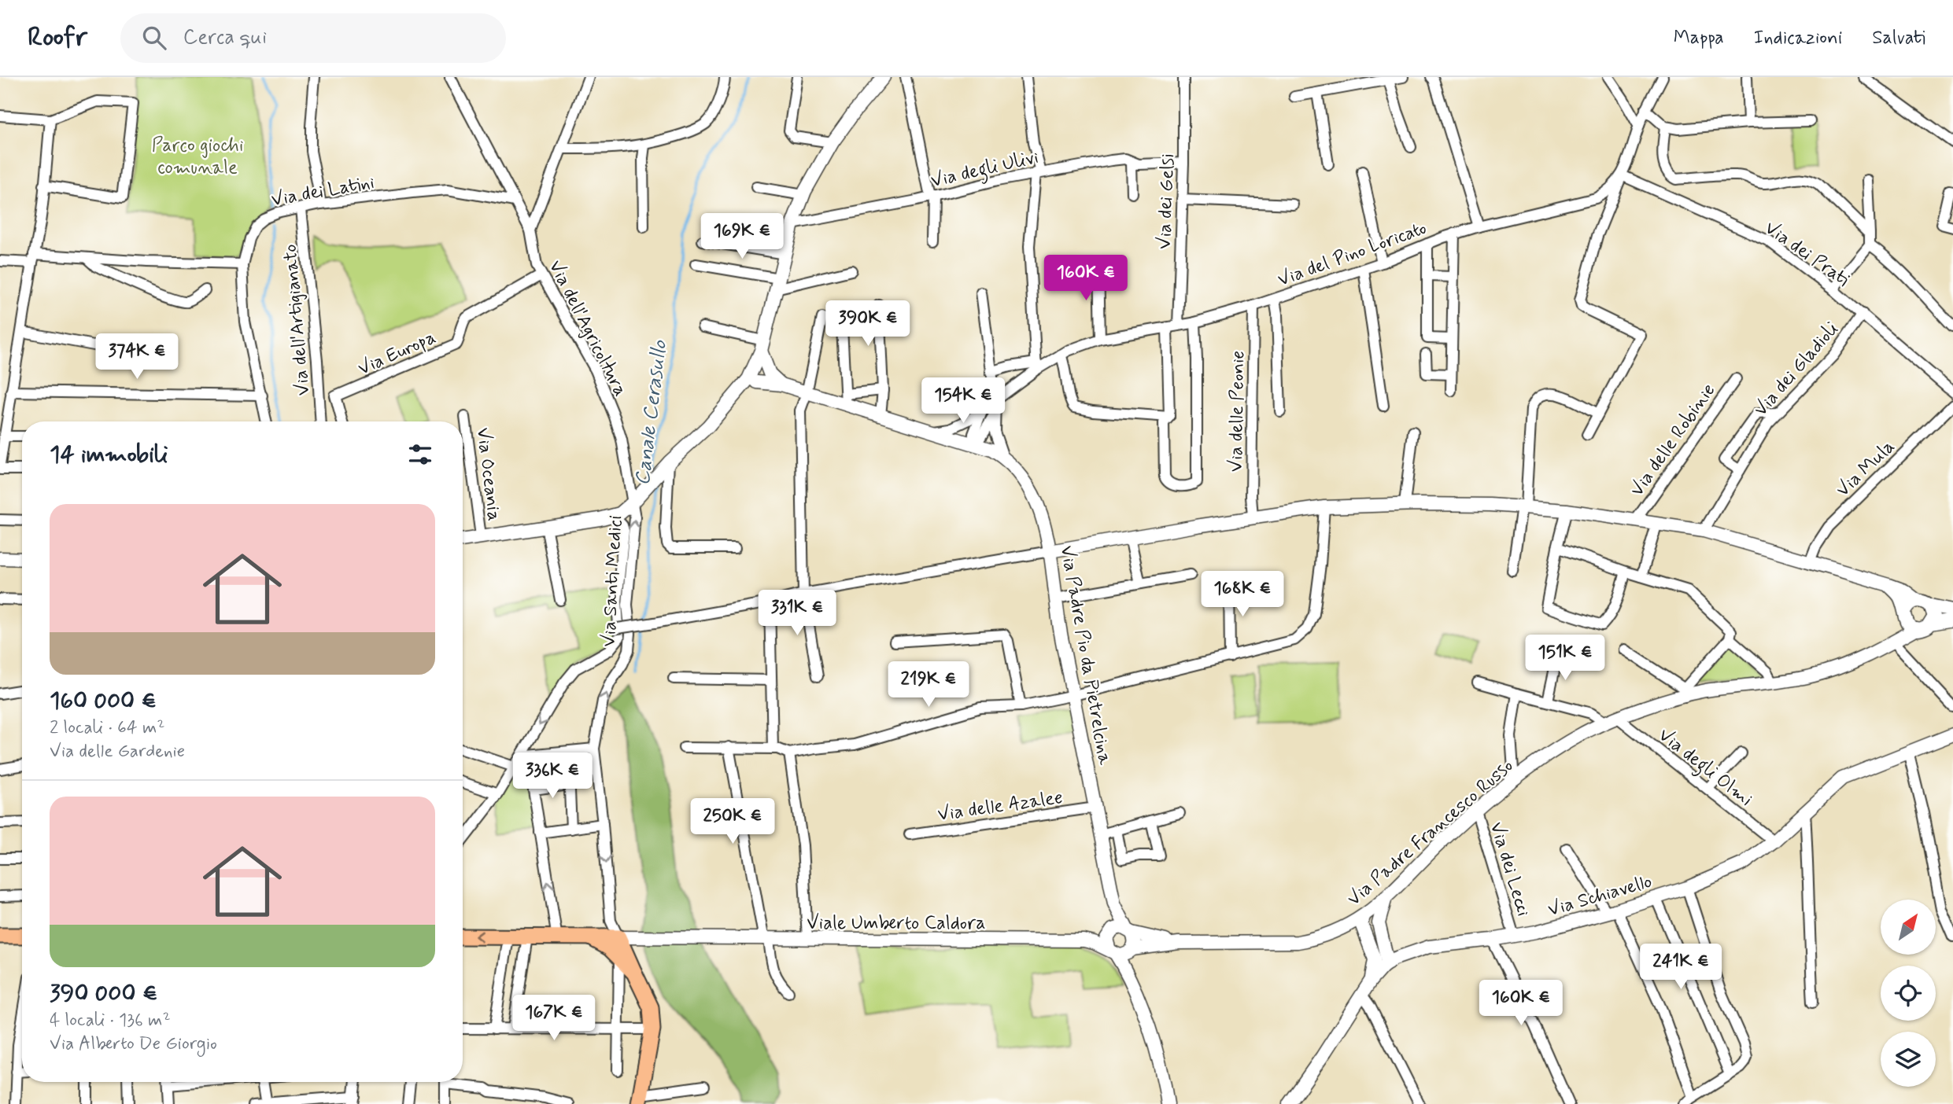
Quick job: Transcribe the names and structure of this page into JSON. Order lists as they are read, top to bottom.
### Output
{
  "streets": {
    "street": [
      "Via degli Ulivi",
      "Via dei Latini",
      "Via dei Gelsi",
      "Via del Pino Loricato",
      "Via dei Prati",
      "Via dell'Artigianato",
      "Via dell'Agricoltura",
      "Via Europa",
      "Via dei Gladioli",
      "Via delle Peonie",
      "Via delle Robinie",
      "Via Mula",
      "Via Oceania",
      "Via Santi Medici",
      "Via Padre Pio da Pietrelcina",
      "Via degli Olmi",
      "Via delle Azalee",
      "Via Padre Francesco Russo",
      "Via dei Lecci",
      "Via Schiavello",
      "Viale Umberto Caldora"
    ]
  },
  "crossings": [
    ["Via degli Ulivi", "Via dei Gelsi"],
    ["Via dei Latini", "Via dell'Artigianato"],
    ["Via dei Gelsi", "Via del Pino Loricato"],
    ["Via del Pino Loricato", "Via dei Prati"],
    ["Via del Pino Loricato", "Via delle Peonie"],
    ["Via del Pino Loricato", "Via Padre Pio da Pietrelcina"],
    ["Via dei Prati", "Via dei Gladioli"],
    ["Via dell'Artigianato", "Via Europa"],
    ["Via dell'Agricoltura", "Via Europa"],
    ["Via dell'Agricoltura", "Via Santi Medici"],
    ["Via Santi Medici", "Via Padre Pio da Pietrelcina"],
    ["Via Santi Medici", "Viale Umberto Caldora"],
    ["Via Padre Pio da Pietrelcina", "Via delle Azalee"],
    ["Via Padre Pio da Pietrelcina", "Via Padre Francesco Russo"],
    ["Via Padre Pio da Pietrelcina", "Viale Umberto Caldora"],
    ["Via degli Olmi", "Via Padre Francesco Russo"],
    ["Via degli Olmi", "Via Schiavello"],
    ["Via Padre Francesco Russo", "Via dei Lecci"],
    ["Via Padre Francesco Russo", "Viale Umberto Caldora"],
    ["Via dei Lecci", "Via Schiavello"]
  ],
  "water": ["Canale Cerasullo"],
  "parks": ["Parco giochi comunale"],
  "north": "top right",
  "page": {
    "header": "Roofr",
    "search": "Cerca qui",
    "nav": ["Mappa", "Indicazioni", "Salvati"],
    "price": [
      "169K €",
      "160K €",
      "390K €",
      "374K €",
      "154K €",
      "168K €",
      "331K €",
      "151K €",
      "219K €",
      "336K €",
      "250K €",
      "241K €",
      "160K €",
      "167K €"
    ],
    "heading": "14 immobili",
    "list": [
      {
        "name": "160 000 €",
        "note": "2 locali · 64 m² · Via delle Gardenie"
      },
      {
        "name": "390 000 €",
        "note": "4 locali · 136 m² · Via Alberto De Giorgio"
      }
    ]
  }
}
